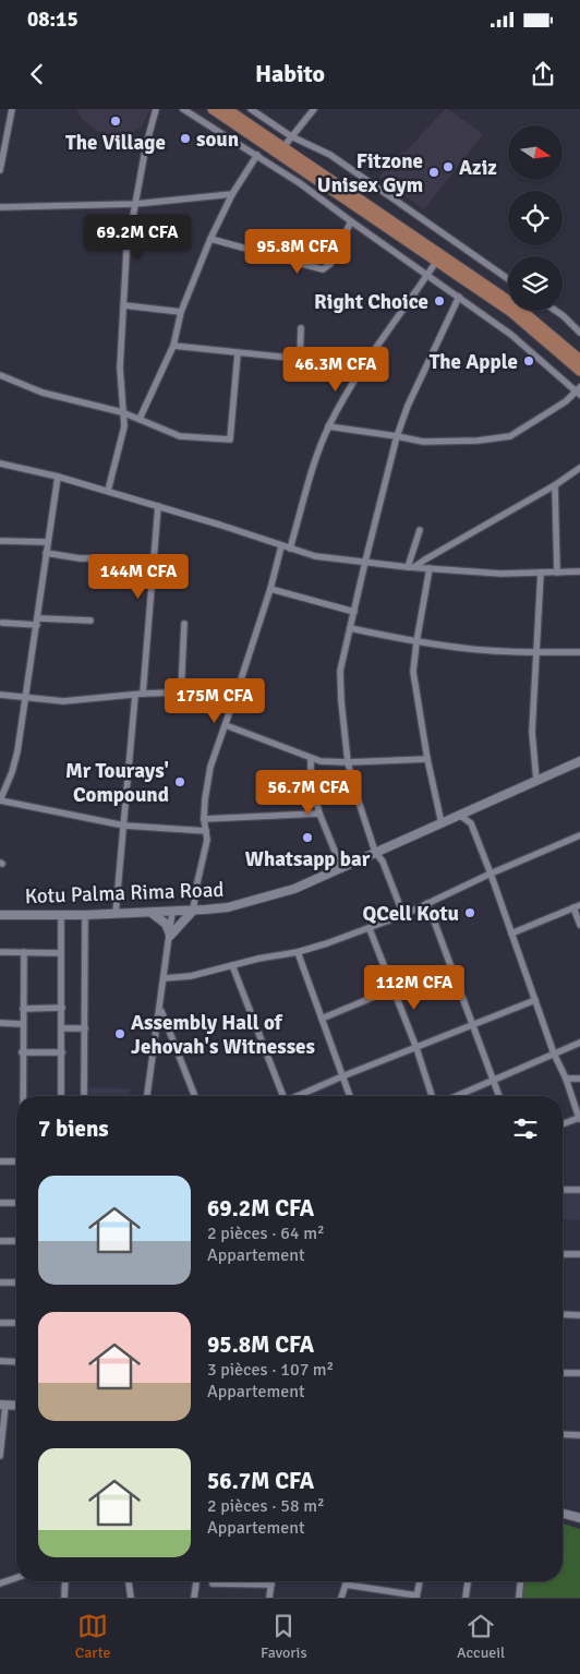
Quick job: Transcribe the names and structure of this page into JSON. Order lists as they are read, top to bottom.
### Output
{
  "streets": {
    "street": ["Kotu Palma Rima Road"]
  },
  "places": [
    "The Village",
    "soun",
    "Aziz",
    "Fitzone Unisex Gym",
    "Right Choice",
    "The Apple",
    "Mr Tourays' Compound",
    "Whatsapp bar",
    "QCell Kotu",
    "Assembly Hall of Jehovah's Witnesses"
  ],
  "north": "right",
  "page": {
    "status": "08:15",
    "header": "Habito",
    "price": [
      "69.2M CFA",
      "95.8M CFA",
      "46.3M CFA",
      "144M CFA",
      "175M CFA",
      "56.7M CFA",
      "112M CFA"
    ],
    "heading": "7 biens",
    "list": [
      {
        "name": "69.2M CFA",
        "note": "2 pièces · 64 m² · Appartement"
      },
      {
        "name": "95.8M CFA",
        "note": "3 pièces · 107 m² · Appartement"
      },
      {
        "name": "56.7M CFA",
        "note": "2 pièces · 58 m² · Appartement"
      }
    ],
    "tabs": ["Carte", "Favoris", "Accueil"]
  }
}
